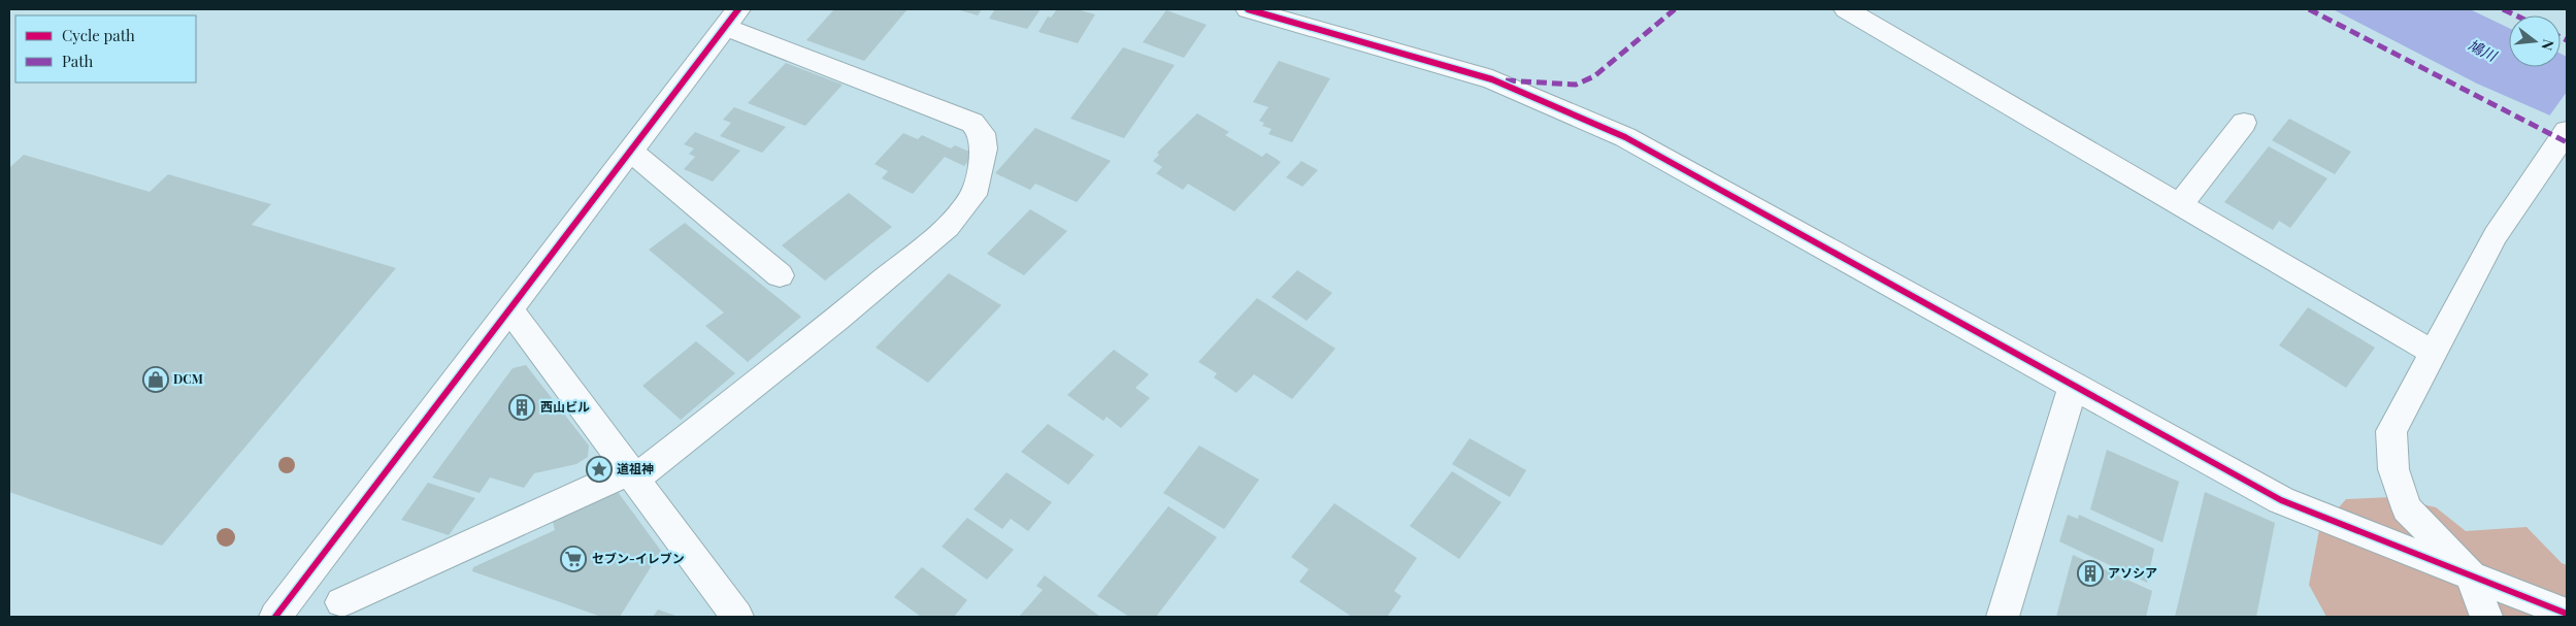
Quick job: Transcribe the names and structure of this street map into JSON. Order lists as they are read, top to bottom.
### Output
{
  "water": ["鳩川"],
  "places": {
    "shop": ["DCM"],
    "building": ["西山ビル", "アソシア"],
    "place": ["道祖神"],
    "supermarket": ["セブン-イレブン"]
  },
  "legend": ["Cycle path", "Path"],
  "north": "right"
}
